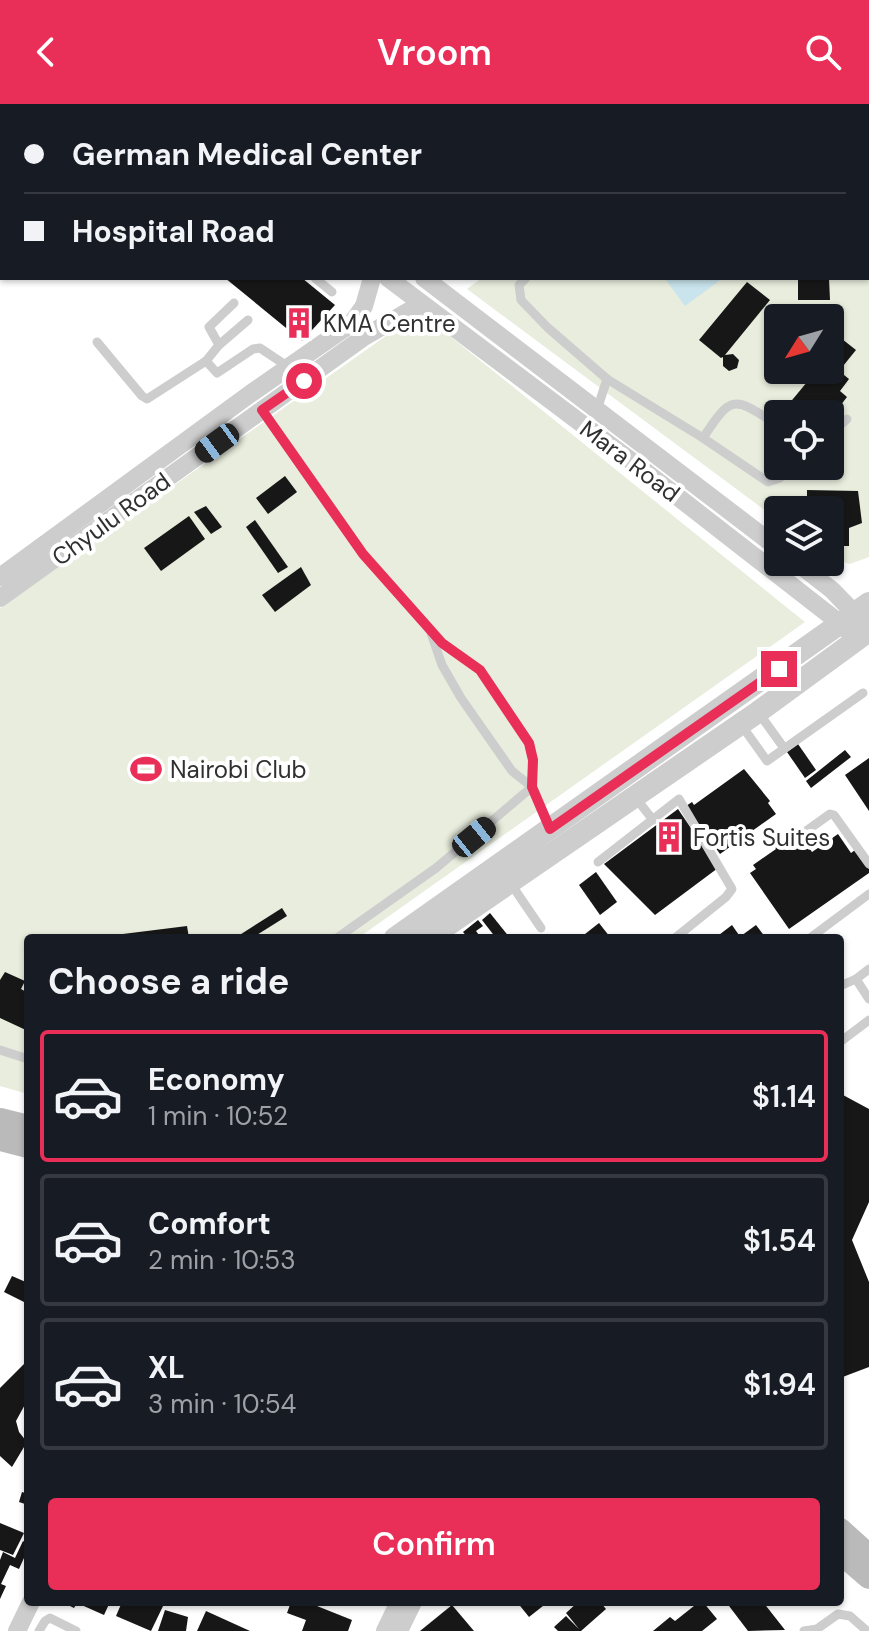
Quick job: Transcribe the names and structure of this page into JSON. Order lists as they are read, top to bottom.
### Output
{
  "streets": {
    "street": ["Mara Road", "Chyulu Road"]
  },
  "crossings": [
    ["Mara Road", "Chyulu Road"]
  ],
  "places": {
    "building": ["KMA Centre", "Fortis Suites"],
    "sports": ["Nairobi Club"]
  },
  "north": "bottom left",
  "page": {
    "header": "Vroom",
    "banner": ["German Medical Center", "Hospital Road"],
    "heading": "Choose a ride",
    "list": [
      {
        "name": "Economy",
        "note": "1 min · 10:52",
        "value": "$1.14"
      },
      {
        "name": "Comfort",
        "note": "2 min · 10:53",
        "value": "$1.54"
      },
      {
        "name": "XL",
        "note": "3 min · 10:54",
        "value": "$1.94"
      }
    ],
    "buttons": "Confirm"
  }
}
